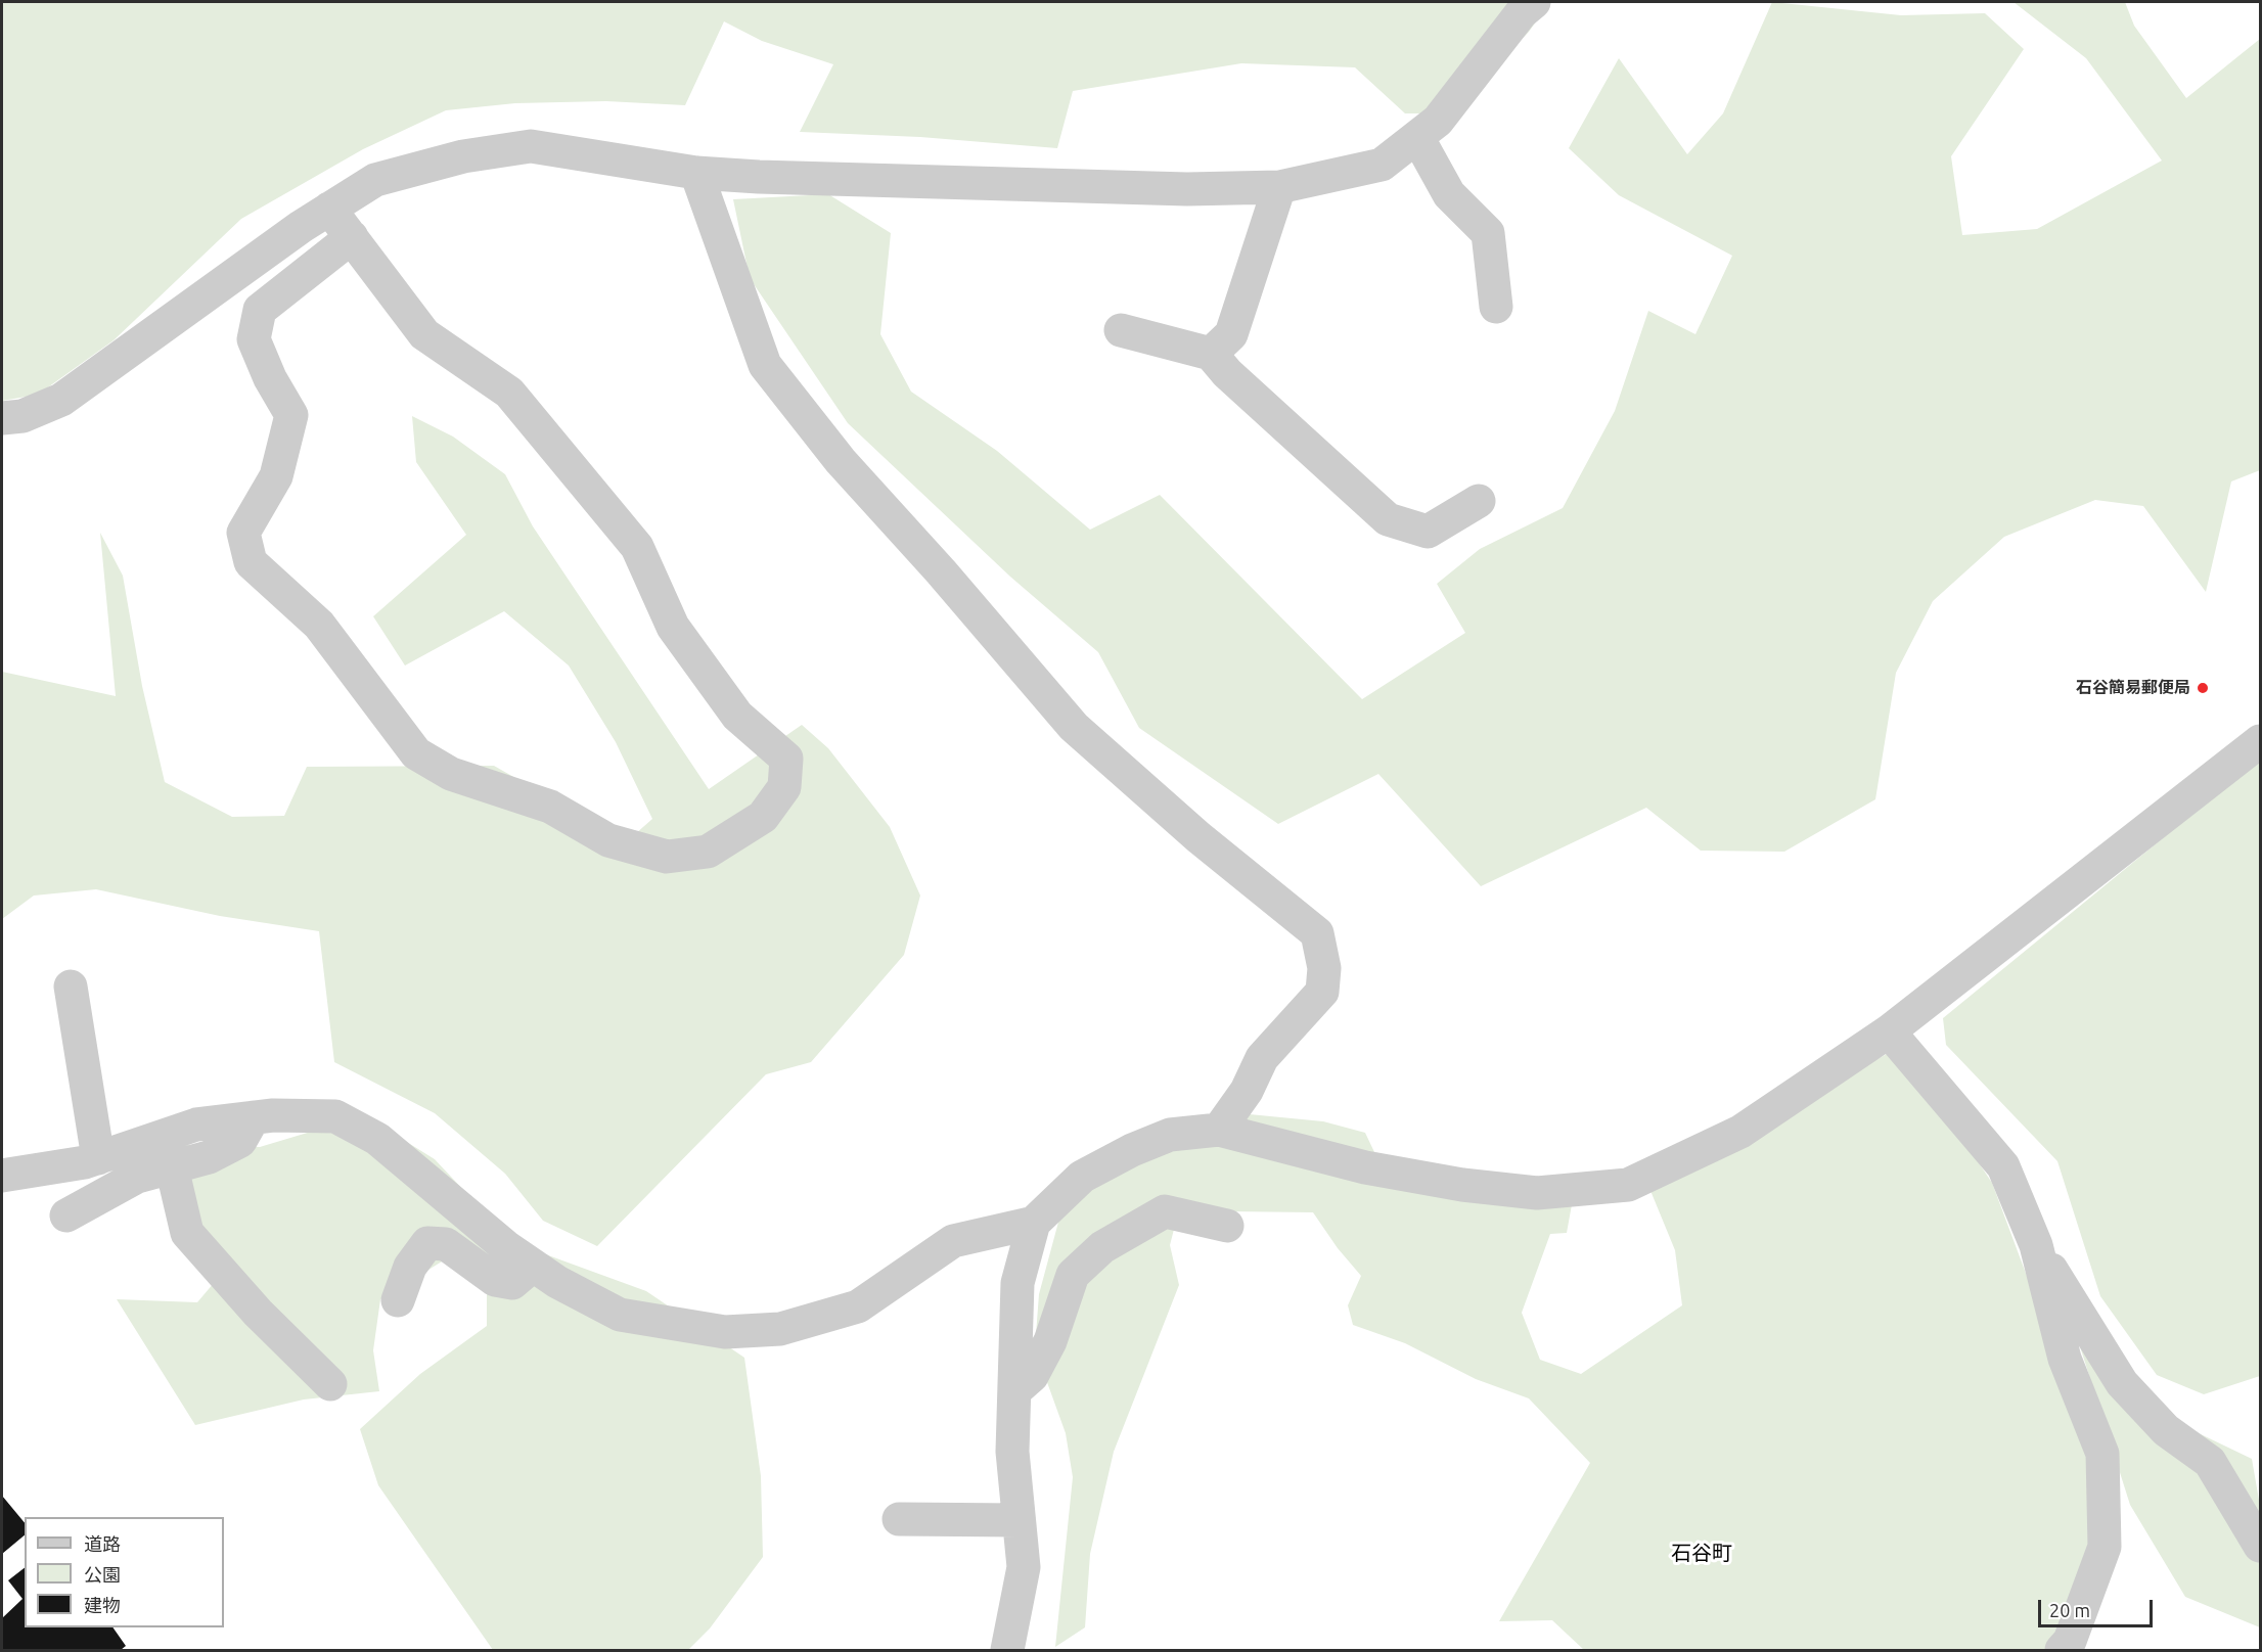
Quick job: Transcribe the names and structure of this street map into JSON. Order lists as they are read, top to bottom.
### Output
{
  "districts": ["石谷町"],
  "places": ["石谷簡易郵便局"],
  "legend": ["道路", "公園", "建物"],
  "scale_bar": "20 m"
}
